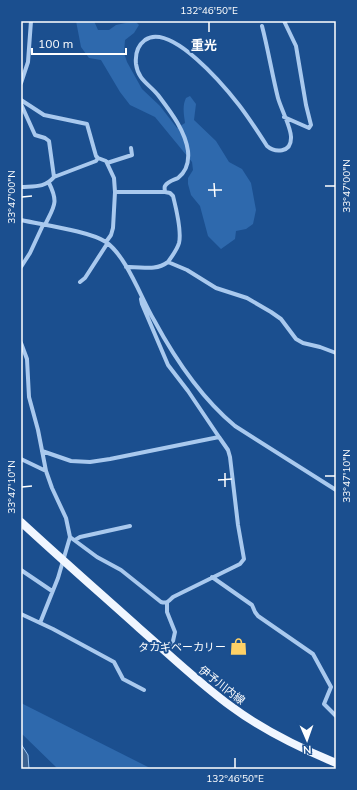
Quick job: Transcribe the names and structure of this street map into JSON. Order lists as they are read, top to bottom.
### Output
{
  "streets": {
    "main road": ["伊予川内線"]
  },
  "districts": ["重光"],
  "places": {
    "shop": ["タカギベーカリー"]
  },
  "scale_bar": "100 m",
  "north": "bottom",
  "coordinates": ["132°46'50\"E", "33°47'00\"N", "33°47'10\"N"]
}
